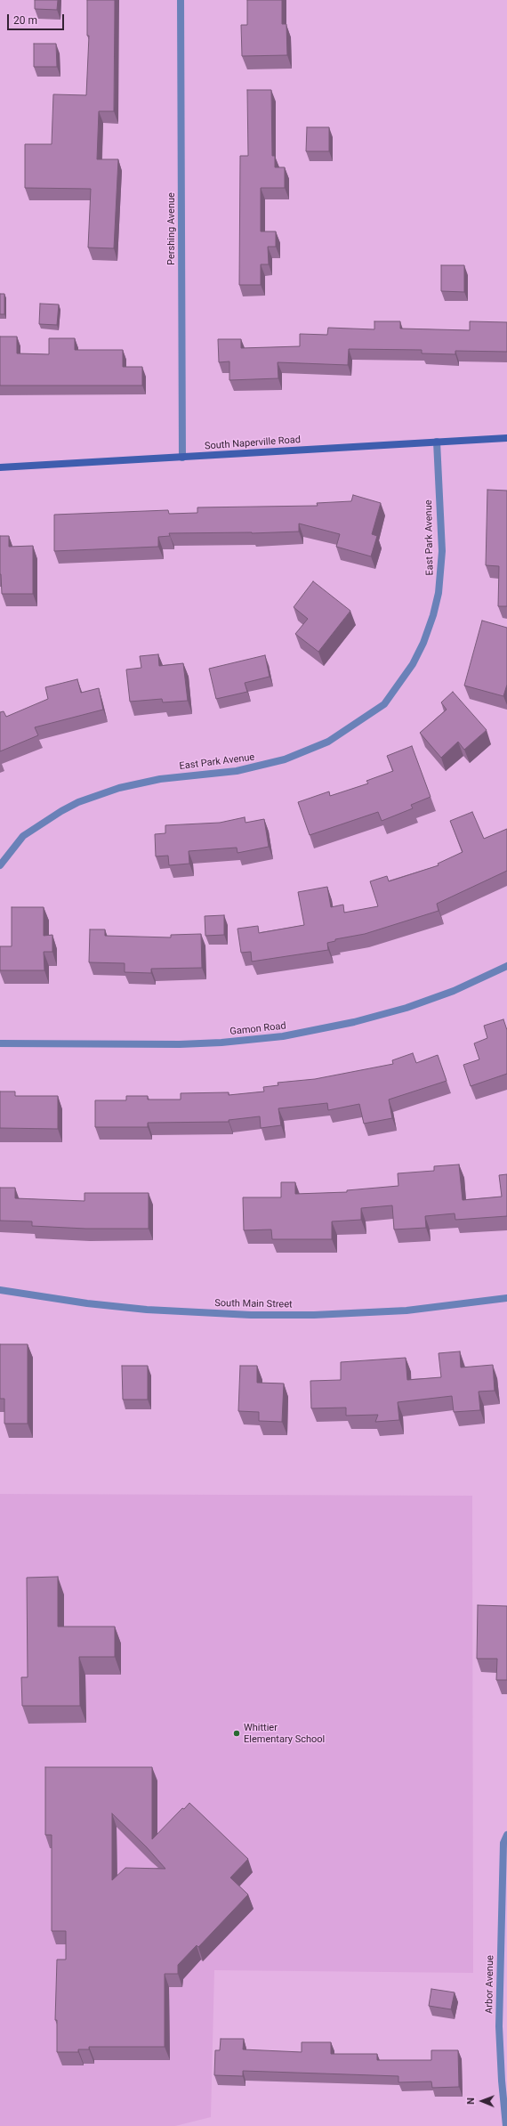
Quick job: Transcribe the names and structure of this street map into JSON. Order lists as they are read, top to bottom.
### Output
{
  "streets": {
    "main road": ["South Naperville Road"],
    "street": [
      "Pershing Avenue",
      "East Park Avenue",
      "Gamon Road",
      "South Main Street",
      "Arbor Avenue"
    ]
  },
  "crossings": [
    ["Pershing Avenue", "South Naperville Road"],
    ["South Naperville Road", "East Park Avenue"]
  ],
  "places": ["Whittier Elementary School"],
  "scale_bar": "20 m",
  "north": "left"
}
